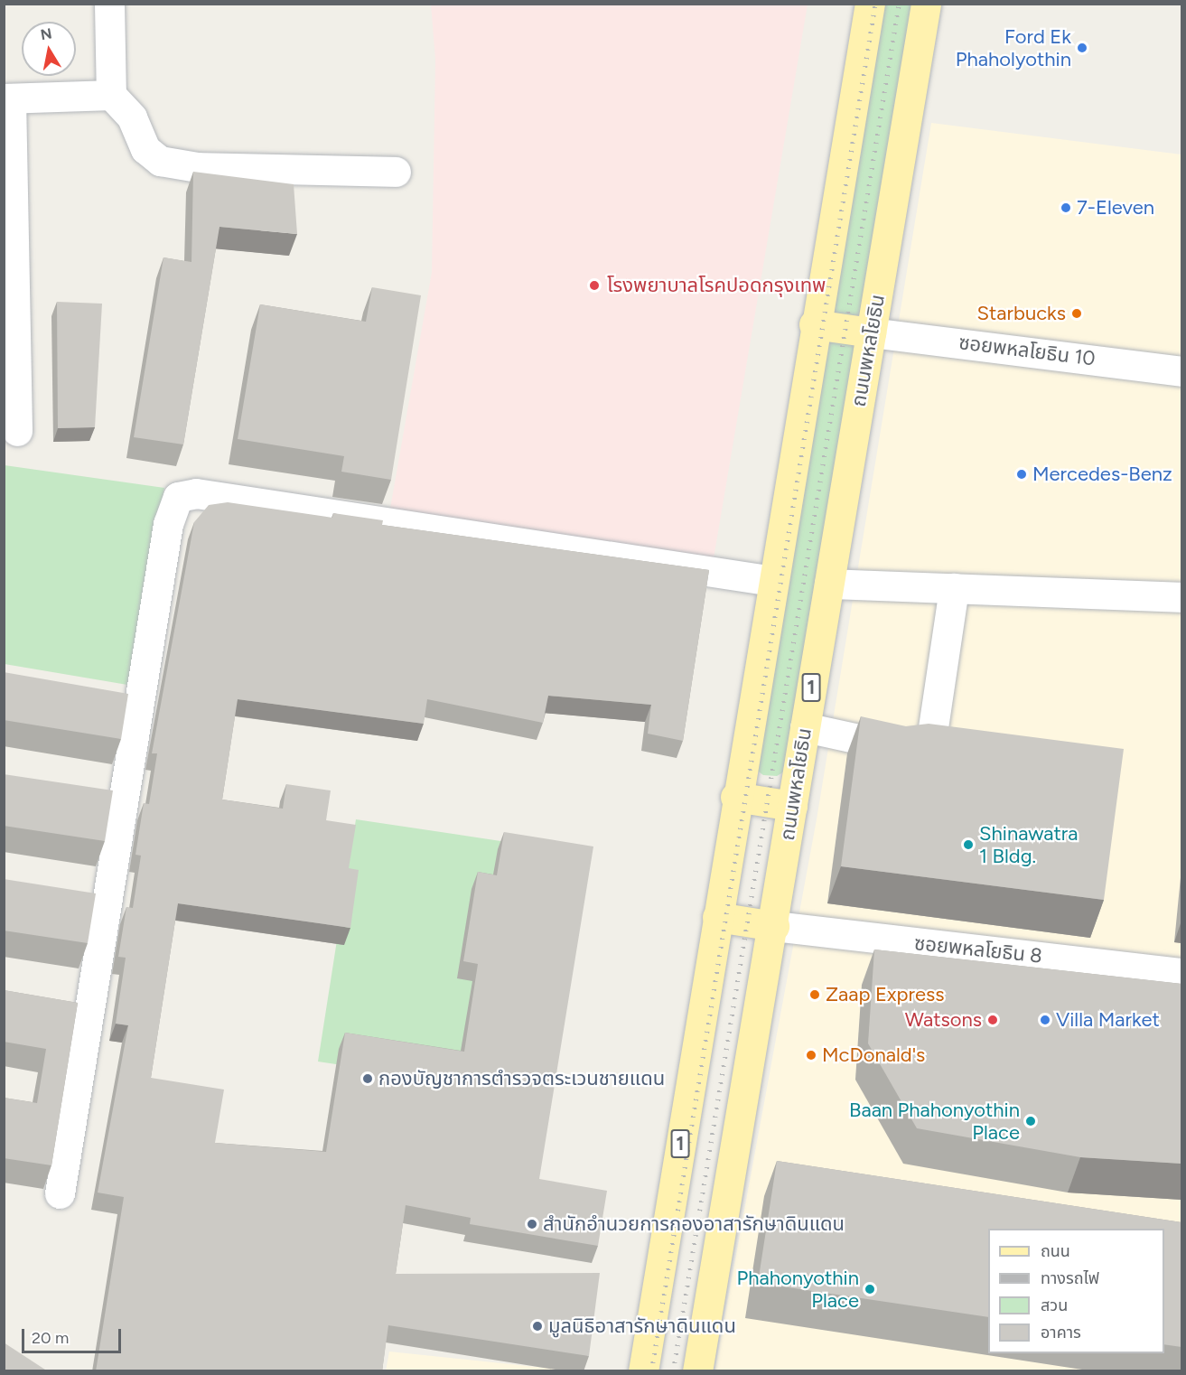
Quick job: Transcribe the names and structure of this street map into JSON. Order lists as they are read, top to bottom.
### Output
{
  "streets": {
    "main road": ["ถนนพหลโยธิน", "1"],
    "street": ["ซอยพหลโยธิน 10", "ซอยพหลโยธิน 8"]
  },
  "crossings": [
    ["ถนนพหลโยธิน", "ซอยพหลโยธิน 10"],
    ["ถนนพหลโยธิน", "ซอยพหลโยธิน 8"]
  ],
  "places": [
    "Ford Ek Phaholyothin",
    "7-Eleven",
    "โรงพยาบาลโรคปอดกรุงเทพ",
    "Starbucks",
    "Mercedes-Benz",
    "Shinawatra 1 Bldg.",
    "Zaap Express",
    "Watsons",
    "Villa Market",
    "McDonald's",
    "กองบัญชาการตำรวจตระเวนชายแดน",
    "Baan Phahonyothin Place",
    "สำนักอำนวยการกองอาสารักษาดินแดน",
    "Phahonyothin Place",
    "มูลนิธิอาสารักษาดินแดน"
  ],
  "legend": [
    "ถนน",
    "ทางรถไฟ",
    "สวน",
    "อาคาร"
  ],
  "scale_bar": "20 m",
  "north": "top"
}
